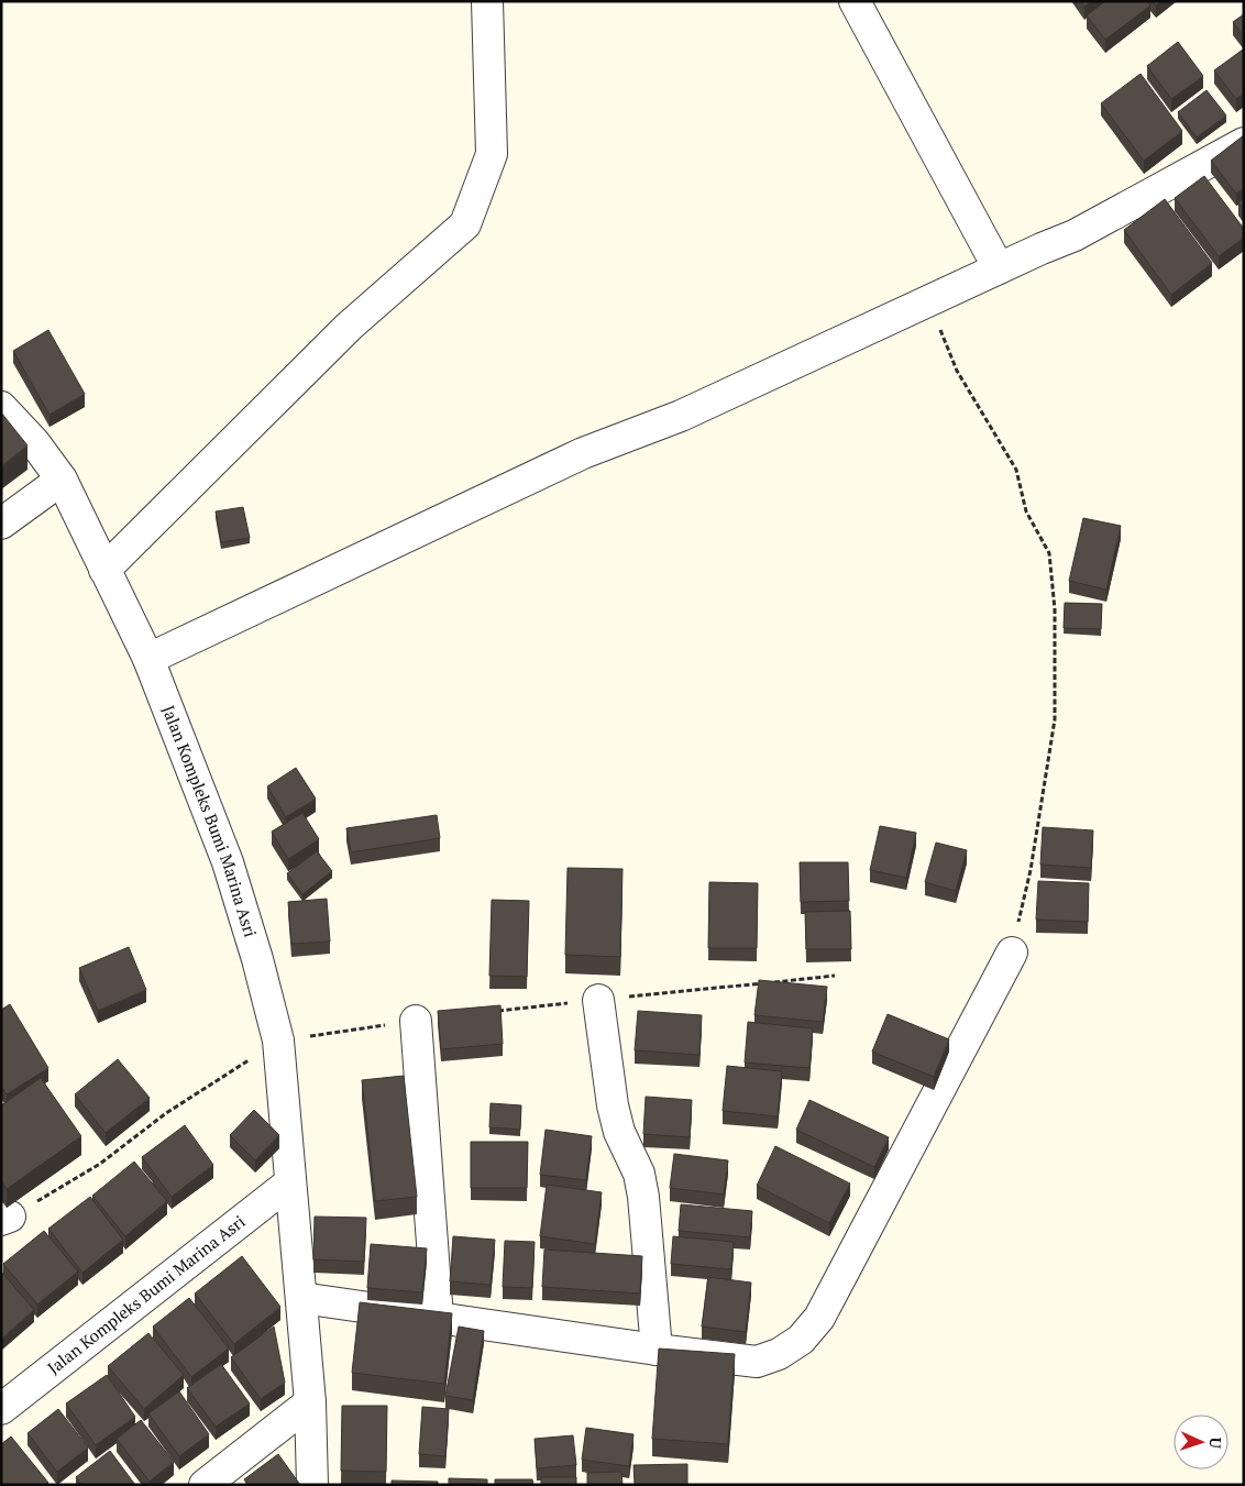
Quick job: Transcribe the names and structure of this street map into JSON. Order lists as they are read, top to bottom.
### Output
{
  "streets": {
    "street": ["Jalan Kompleks Bumi Marina Asri"]
  },
  "north": "right"
}
